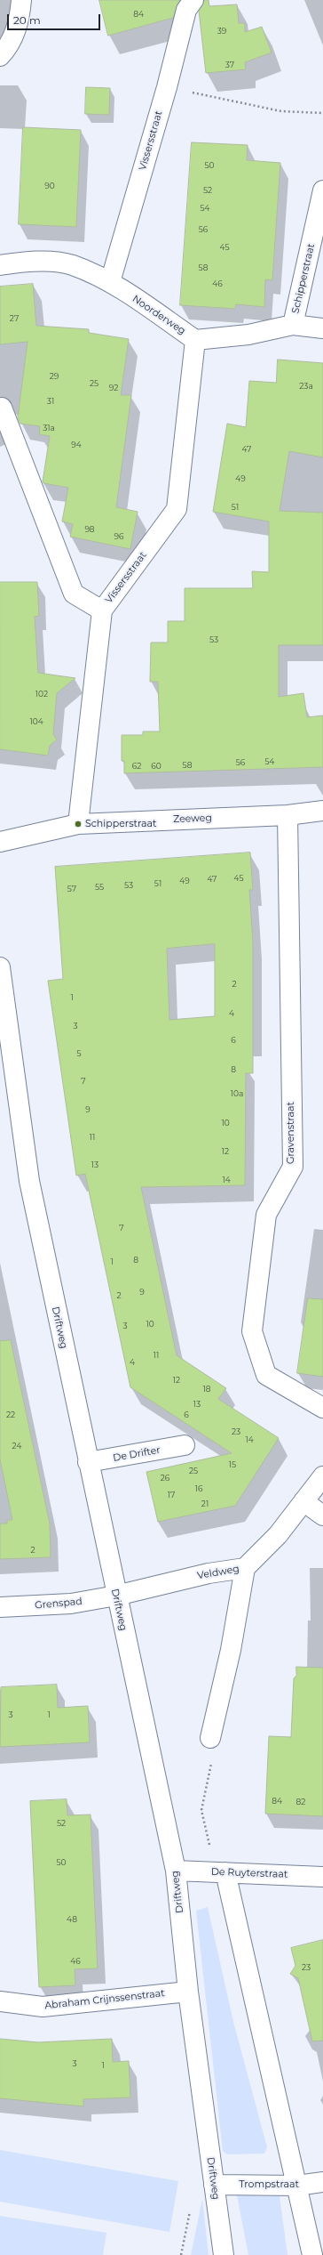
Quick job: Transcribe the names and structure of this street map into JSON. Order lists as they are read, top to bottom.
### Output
{
  "streets": {
    "street": [
      "Vissersstraat",
      "Schipperstraat",
      "Noorderweg",
      "Zeeweg",
      "Gravenstraat",
      "Driftweg",
      "De Drifter",
      "Veldweg",
      "Grenspad",
      "De Ruyterstraat",
      "Abraham Crijnssenstraat",
      "Trompstraat"
    ]
  },
  "crossings": [
    ["Vissersstraat", "Noorderweg"],
    ["Vissersstraat", "Zeeweg"],
    ["Schipperstraat", "Noorderweg"],
    ["Zeeweg", "Gravenstraat"],
    ["Driftweg", "De Drifter"],
    ["Driftweg", "Veldweg"],
    ["Driftweg", "Grenspad"],
    ["Driftweg", "De Ruyterstraat"],
    ["Driftweg", "Abraham Crijnssenstraat"],
    ["Driftweg", "Trompstraat"],
    ["Veldweg", "Grenspad"]
  ],
  "places": ["Schipperstraat"],
  "house_numbers": [
    "84",
    "39",
    "37",
    "50",
    "90",
    "52",
    "54",
    "56",
    "45",
    "58",
    "46",
    "27",
    "29",
    "25",
    "23a",
    "92",
    "31",
    "31a",
    "94",
    "47",
    "49",
    "51",
    "98",
    "96",
    "53",
    "102",
    "104",
    "54",
    "56",
    "58",
    "62",
    "60",
    "45",
    "47",
    "49",
    "51",
    "53",
    "55",
    "57",
    "2",
    "1",
    "4",
    "3",
    "6",
    "5",
    "8",
    "7",
    "10a",
    "9",
    "10",
    "11",
    "12",
    "13",
    "14",
    "7",
    "8",
    "1",
    "9",
    "2",
    "10",
    "3",
    "11",
    "4",
    "12",
    "18",
    "13",
    "22",
    "6",
    "23",
    "14",
    "24",
    "15",
    "25",
    "26",
    "16",
    "17",
    "21",
    "2",
    "3",
    "1",
    "84",
    "82",
    "52",
    "50",
    "48",
    "46",
    "23",
    "3",
    "1"
  ],
  "scale_bar": "20 m"
}
